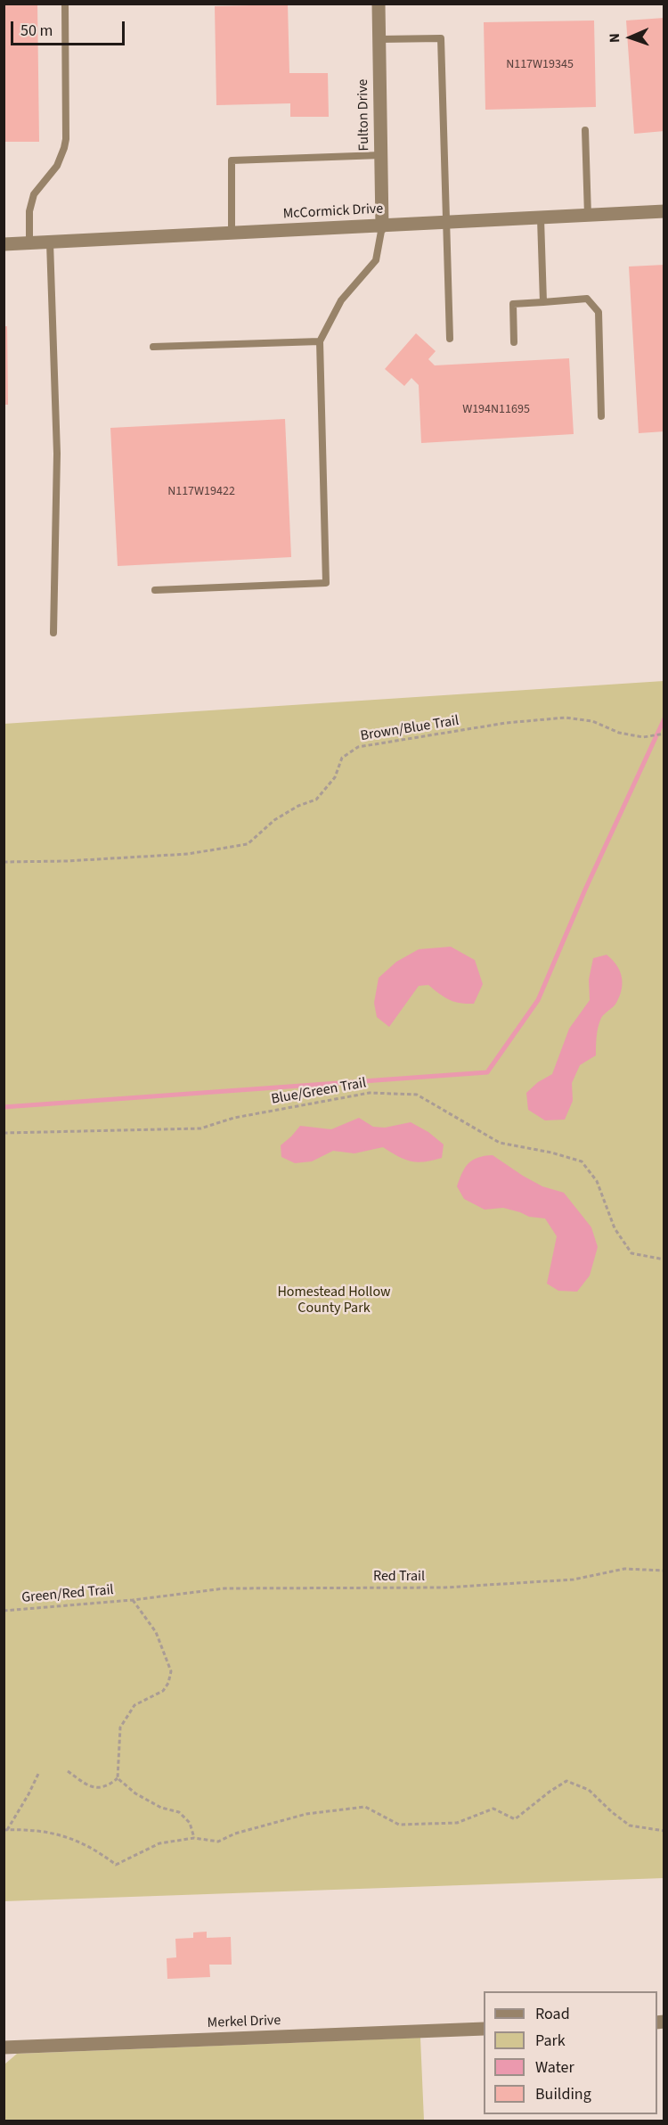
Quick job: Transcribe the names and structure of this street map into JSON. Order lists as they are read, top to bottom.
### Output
{
  "streets": {
    "street": ["Fulton Drive", "McCormick Drive", "Merkel Drive"],
    "path": [
      "Brown/Blue Trail",
      "Blue/Green Trail",
      "Red Trail",
      "Green/Red Trail"
    ]
  },
  "crossings": [
    ["Fulton Drive", "McCormick Drive"],
    ["Red Trail", "Green/Red Trail"]
  ],
  "parks": ["Homestead Hollow County Park"],
  "house_numbers": ["N117W19345", "W194N11695", "N117W19422"],
  "legend": [
    "Road",
    "Park",
    "Water",
    "Building"
  ],
  "scale_bar": "50 m",
  "north": "left"
}
